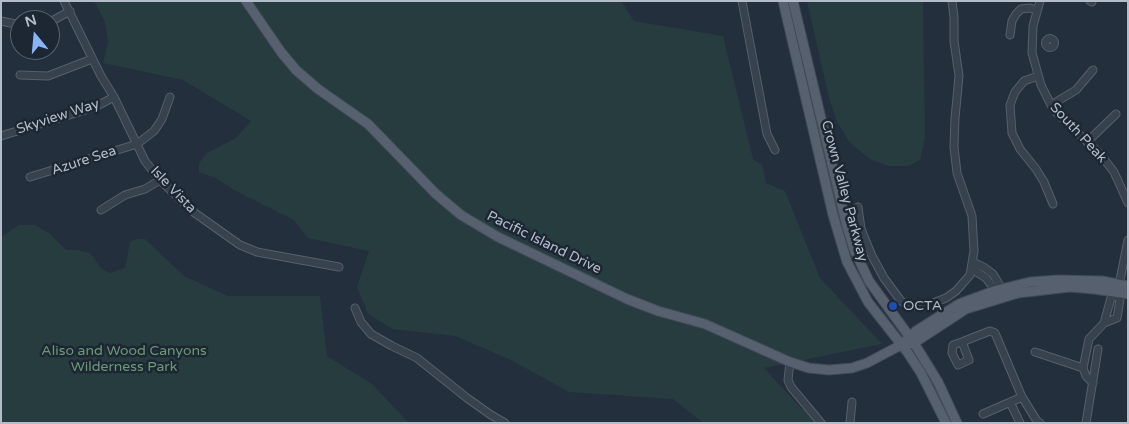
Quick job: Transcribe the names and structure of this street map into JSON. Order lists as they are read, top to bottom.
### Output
{
  "streets": {
    "main road": ["Crown Valley Parkway", "Pacific Island Drive"],
    "street": [
      "Skyview Way",
      "South Peak",
      "Azure Sea",
      "Isle Vista"
    ]
  },
  "crossings": [
    ["Skyview Way", "Isle Vista"],
    ["Azure Sea", "Isle Vista"],
    ["Crown Valley Parkway", "Pacific Island Drive"]
  ],
  "parks": ["Aliso and Wood Canyons Wilderness Park"],
  "places": ["OCTA"],
  "north": "top"
}
